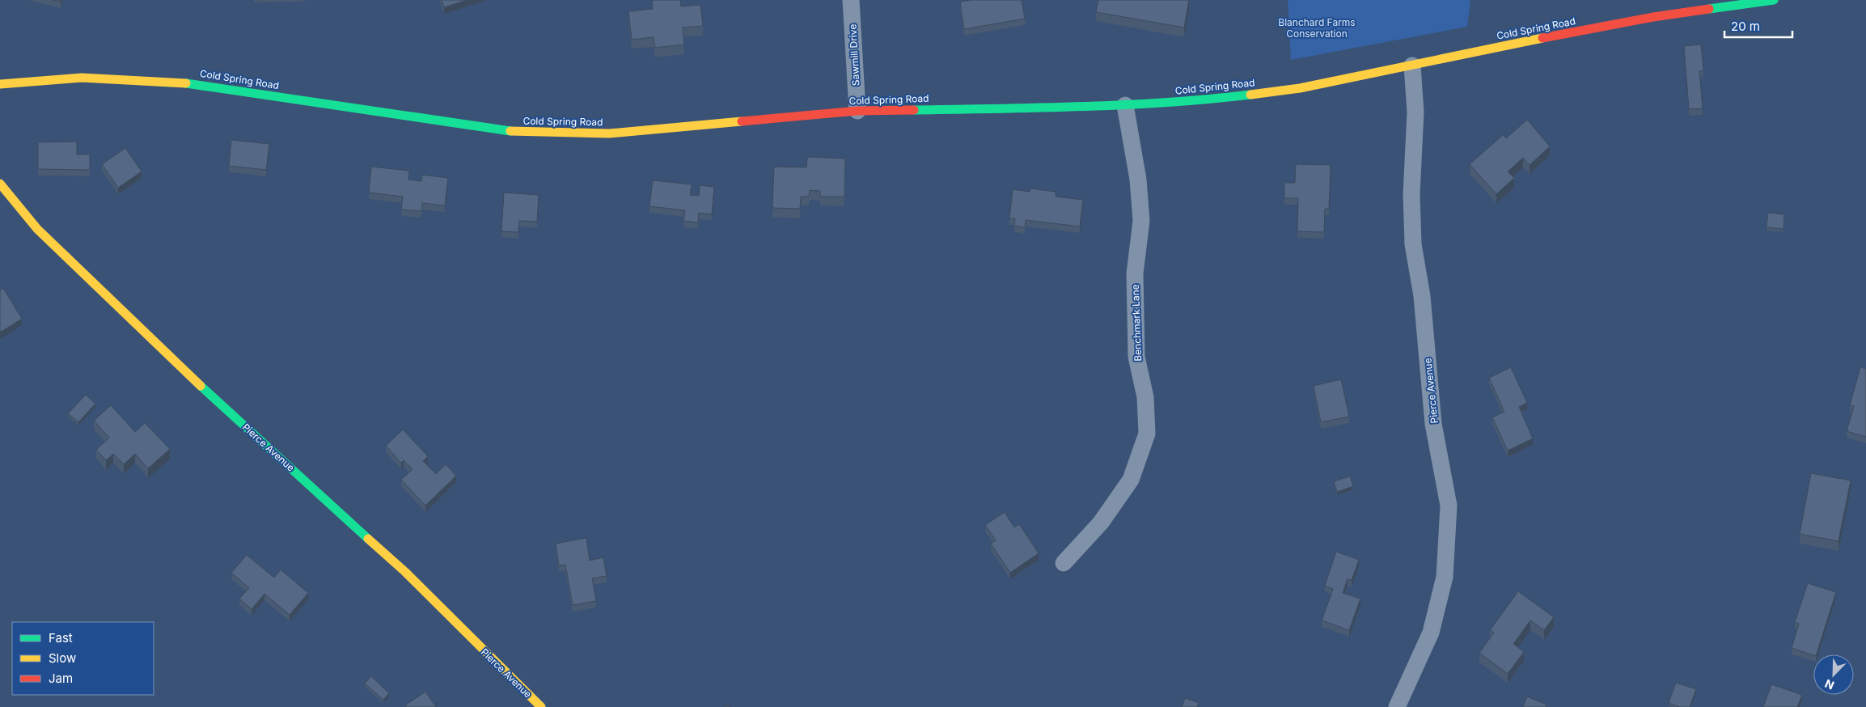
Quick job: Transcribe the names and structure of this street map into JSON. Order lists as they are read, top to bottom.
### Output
{
  "streets": {
    "street": [
      "Cold Spring Road",
      "Sawmill Drive",
      "Benchmark Lane",
      "Pierce Avenue"
    ]
  },
  "crossings": [
    ["Cold Spring Road", "Sawmill Drive"],
    ["Cold Spring Road", "Benchmark Lane"],
    ["Cold Spring Road", "Pierce Avenue"]
  ],
  "parks": ["Blanchard Farms Conservation"],
  "legend": ["Fast", "Slow", "Jam"],
  "scale_bar": "20 m",
  "north": "bottom left"
}
